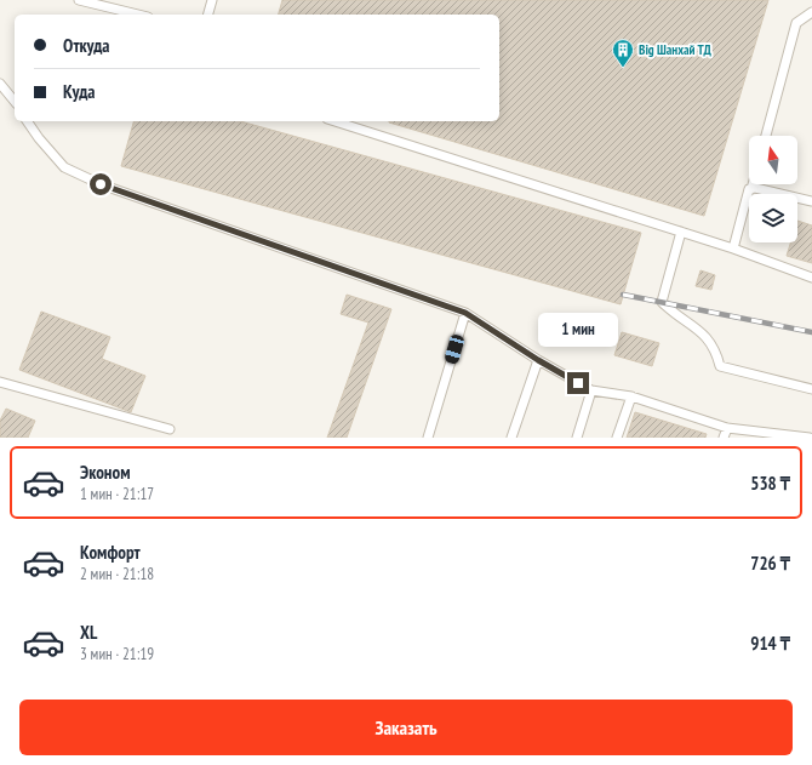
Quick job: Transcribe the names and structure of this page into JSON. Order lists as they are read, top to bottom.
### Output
{
  "places": {
    "building": ["Big Шанхай ТД"]
  },
  "north": "top",
  "page": {
    "banner": ["Откуда", "Куда"],
    "bubble": "1 мин",
    "list": [
      {
        "name": "Эконом",
        "note": "1 мин · 21:17",
        "value": "538 ₸"
      },
      {
        "name": "Комфорт",
        "note": "2 мин · 21:18",
        "value": "726 ₸"
      },
      {
        "name": "XL",
        "note": "3 мин · 21:19",
        "value": "914 ₸"
      }
    ],
    "buttons": "Заказать"
  }
}
